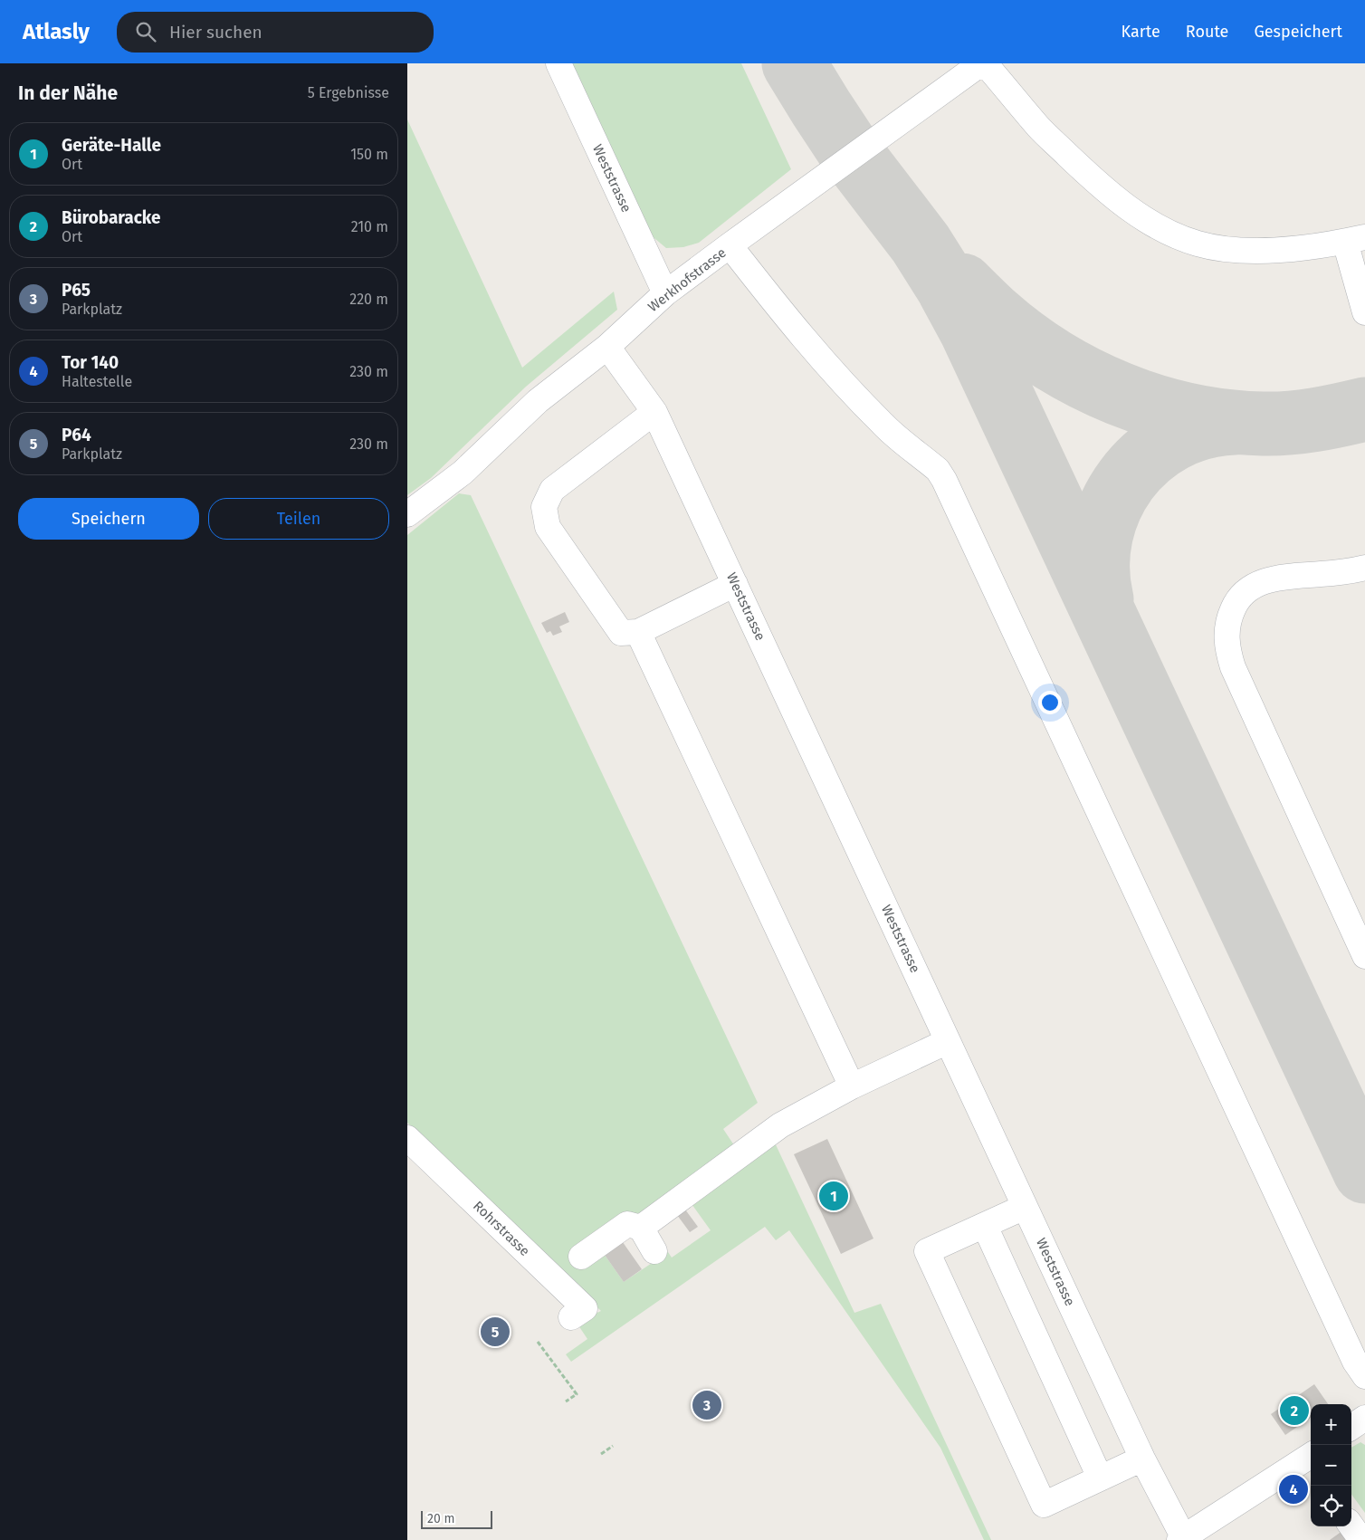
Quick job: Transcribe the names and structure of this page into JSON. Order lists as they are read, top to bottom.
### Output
{
  "streets": {
    "lane": ["Weststrasse", "Werkhofstrasse", "Rohrstrasse"]
  },
  "crossings": [
    ["Weststrasse", "Werkhofstrasse"]
  ],
  "scale_bar": "20 m",
  "page": {
    "header": "Atlasly",
    "search": "Hier suchen",
    "nav": ["Karte", "Route", "Gespeichert"],
    "heading": ["In der Nähe", "5 Ergebnisse"],
    "list": [
      {
        "mark": "1",
        "name": "Geräte-Halle",
        "note": "Ort",
        "value": "150 m"
      },
      {
        "mark": "2",
        "name": "Bürobaracke",
        "note": "Ort",
        "value": "210 m"
      },
      {
        "mark": "3",
        "name": "P65",
        "note": "Parkplatz",
        "value": "220 m"
      },
      {
        "mark": "4",
        "name": "Tor 140",
        "note": "Haltestelle",
        "value": "230 m"
      },
      {
        "mark": "5",
        "name": "P64",
        "note": "Parkplatz",
        "value": "230 m"
      }
    ],
    "buttons": ["Speichern", "Teilen"],
    "pins": [
      "1",
      "5",
      "3",
      "2",
      "4"
    ],
    "map_buttons": ["+", "−"],
    "scale": "20 m"
  }
}
